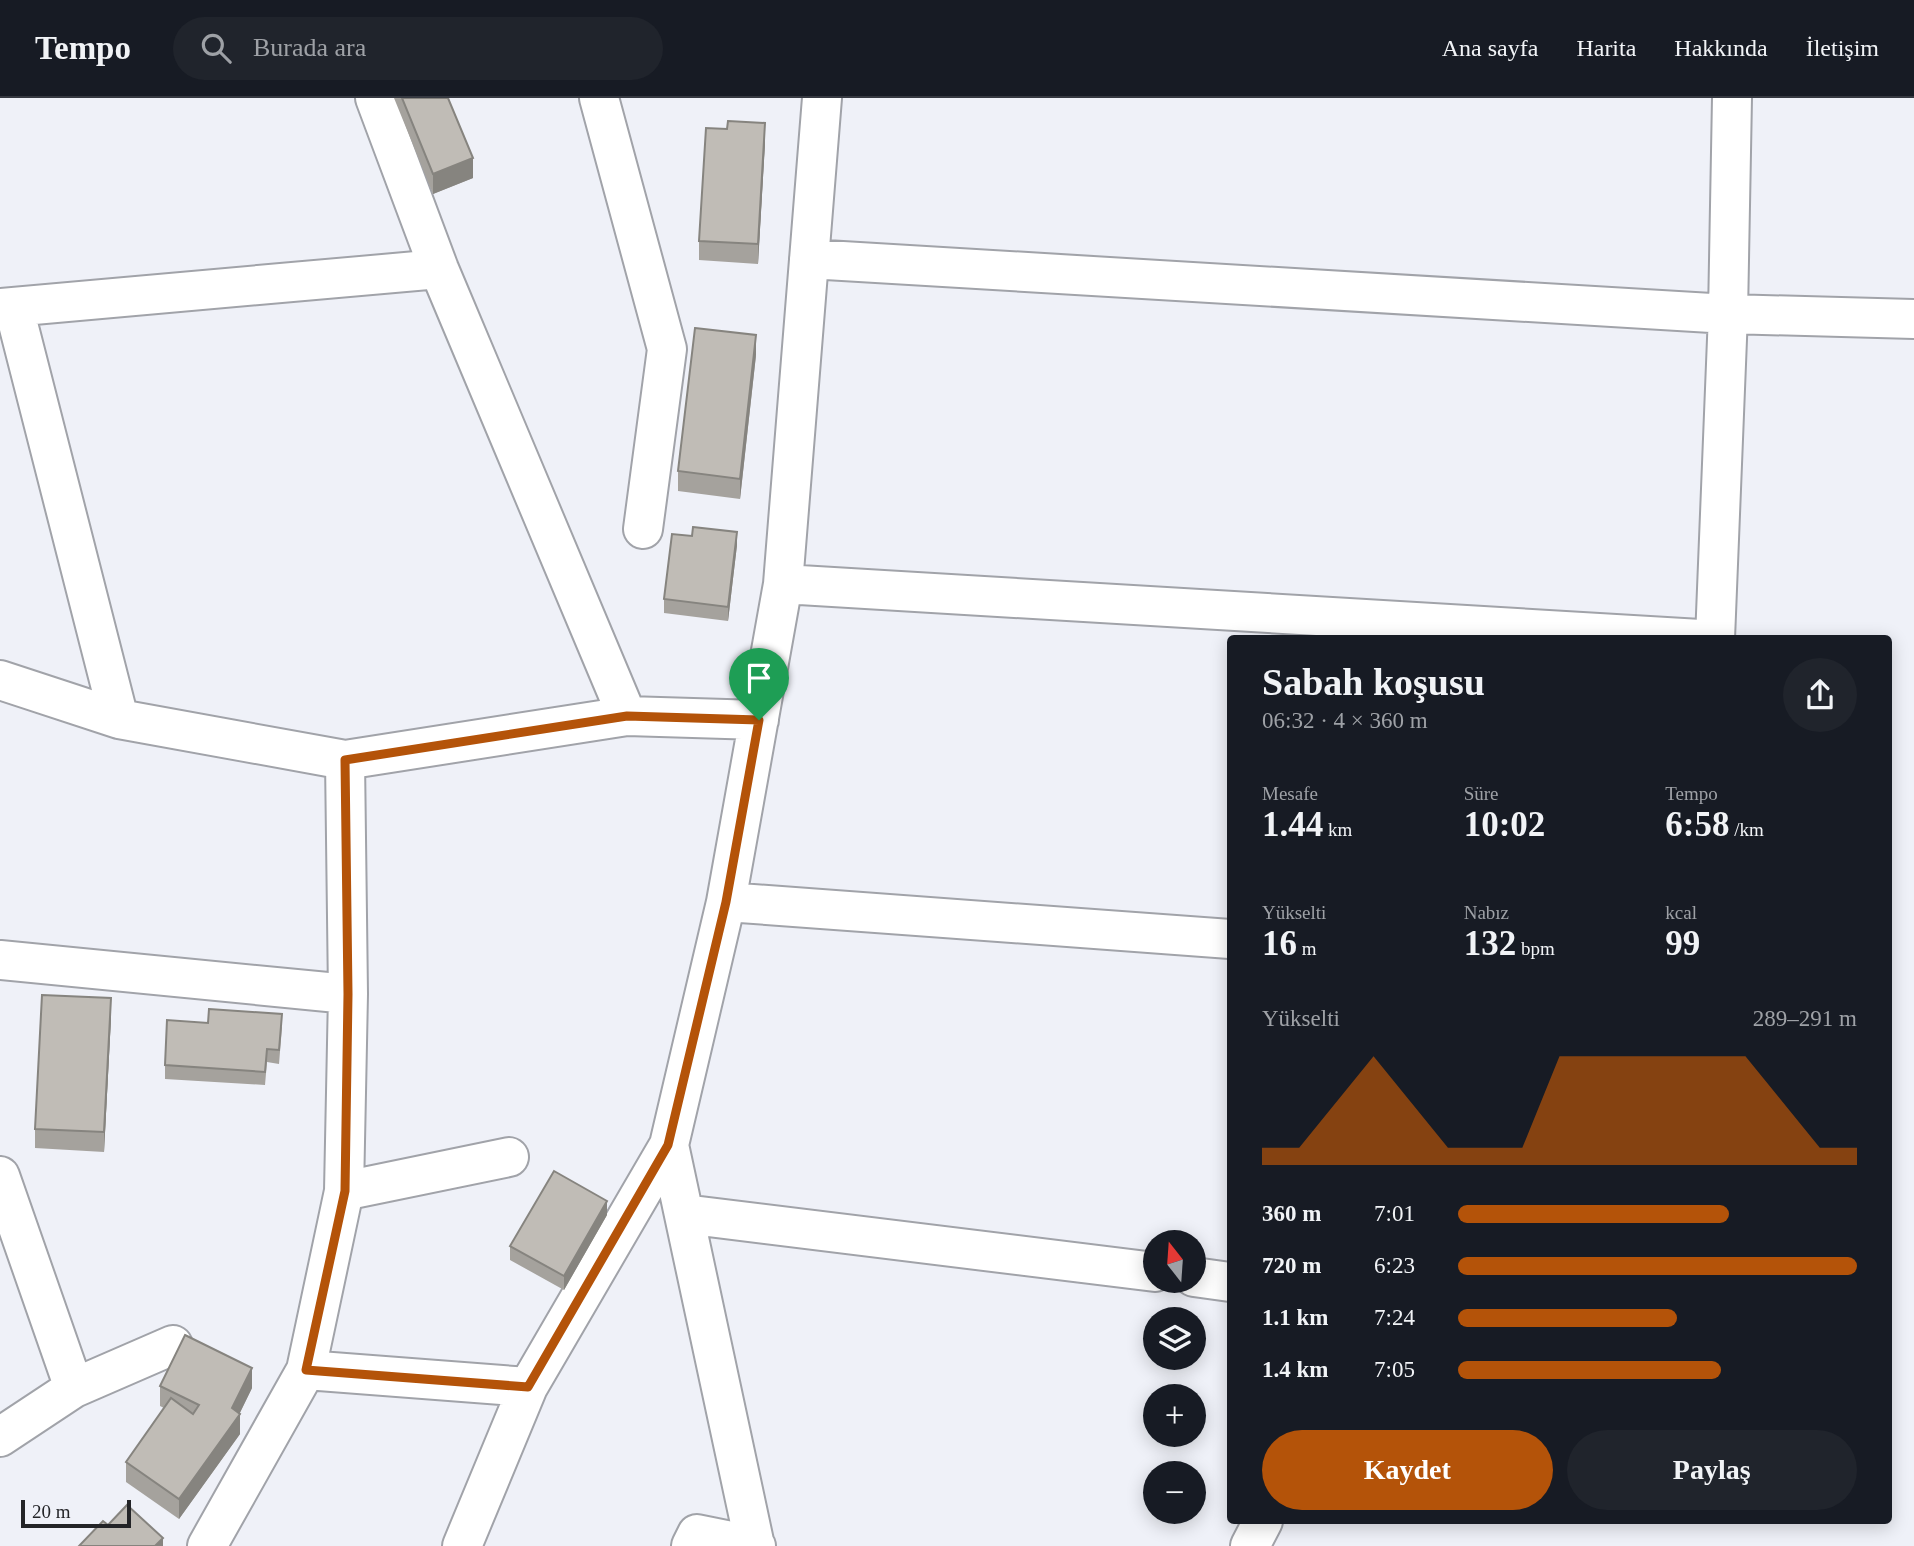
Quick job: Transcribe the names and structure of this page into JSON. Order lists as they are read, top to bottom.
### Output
{
  "scale_bar": "20 m",
  "north": "top",
  "page": {
    "header": "Tempo",
    "search": "Burada ara",
    "nav": [
      "Ana sayfa",
      "Harita",
      "Hakkında",
      "İletişim"
    ],
    "heading": ["Sabah koşusu", "06:32 · 4 × 360 m"],
    "stats": [
      ["Mesafe", "1.44 km"],
      ["Süre", "10:02"],
      ["Tempo", "6:58 /km"],
      ["Yükselti", "16 m"],
      ["Nabız", "132 bpm"],
      ["kcal", "99"]
    ],
    "chart": ["Yükselti", "289–291 m"],
    "list": [
      {
        "name": "360 m",
        "note": "7:01"
      },
      {
        "name": "720 m",
        "note": "6:23"
      },
      {
        "name": "1.1 km",
        "note": "7:24"
      },
      {
        "name": "1.4 km",
        "note": "7:05"
      }
    ],
    "map_buttons": ["+", "−"],
    "buttons": ["Kaydet", "Paylaş"],
    "scale": "20 m"
  }
}
